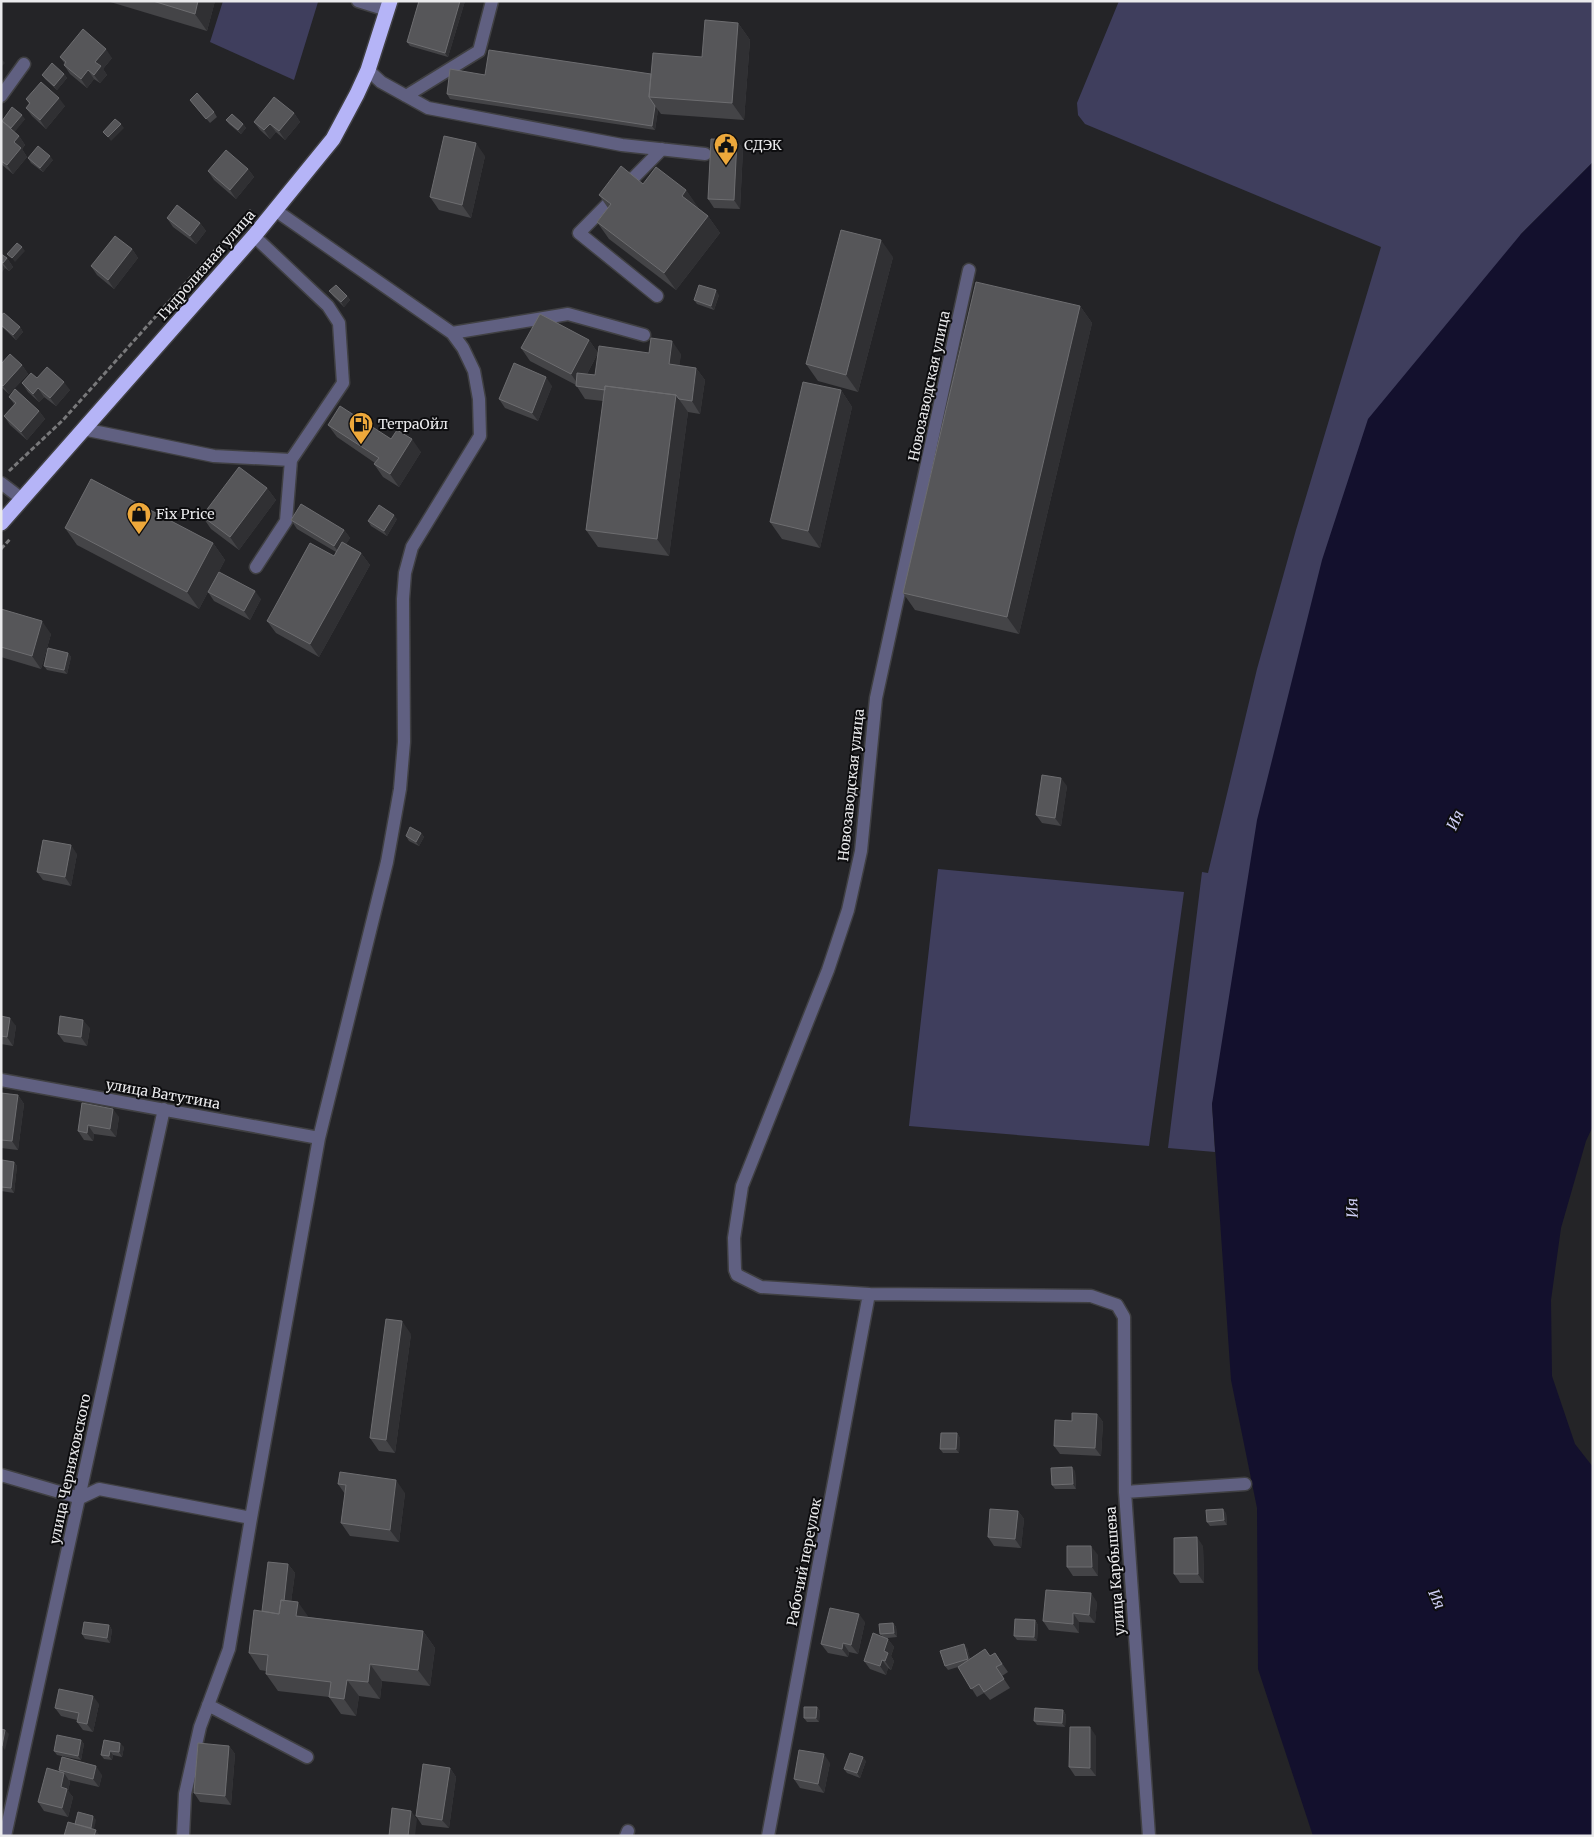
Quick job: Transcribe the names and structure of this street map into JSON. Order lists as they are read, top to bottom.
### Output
{
  "streets": {
    "highway": ["Гидролизная улица"],
    "street": [
      "Новозаводская улица",
      "улица Ватутина",
      "улица Черняховского",
      "Рабочий переулок",
      "улица Карбышева"
    ]
  },
  "crossings": [
    ["Новозаводская улица", "Рабочий переулок"],
    ["Новозаводская улица", "улица Карбышева"],
    ["улица Ватутина", "улица Черняховского"],
    ["Рабочий переулок", "улица Карбышева"]
  ],
  "water": ["Ия"],
  "places": {
    "public building": ["СДЭК"],
    "fuel station": ["ТетраОйл"],
    "shop": ["Fix Price"]
  }
}
